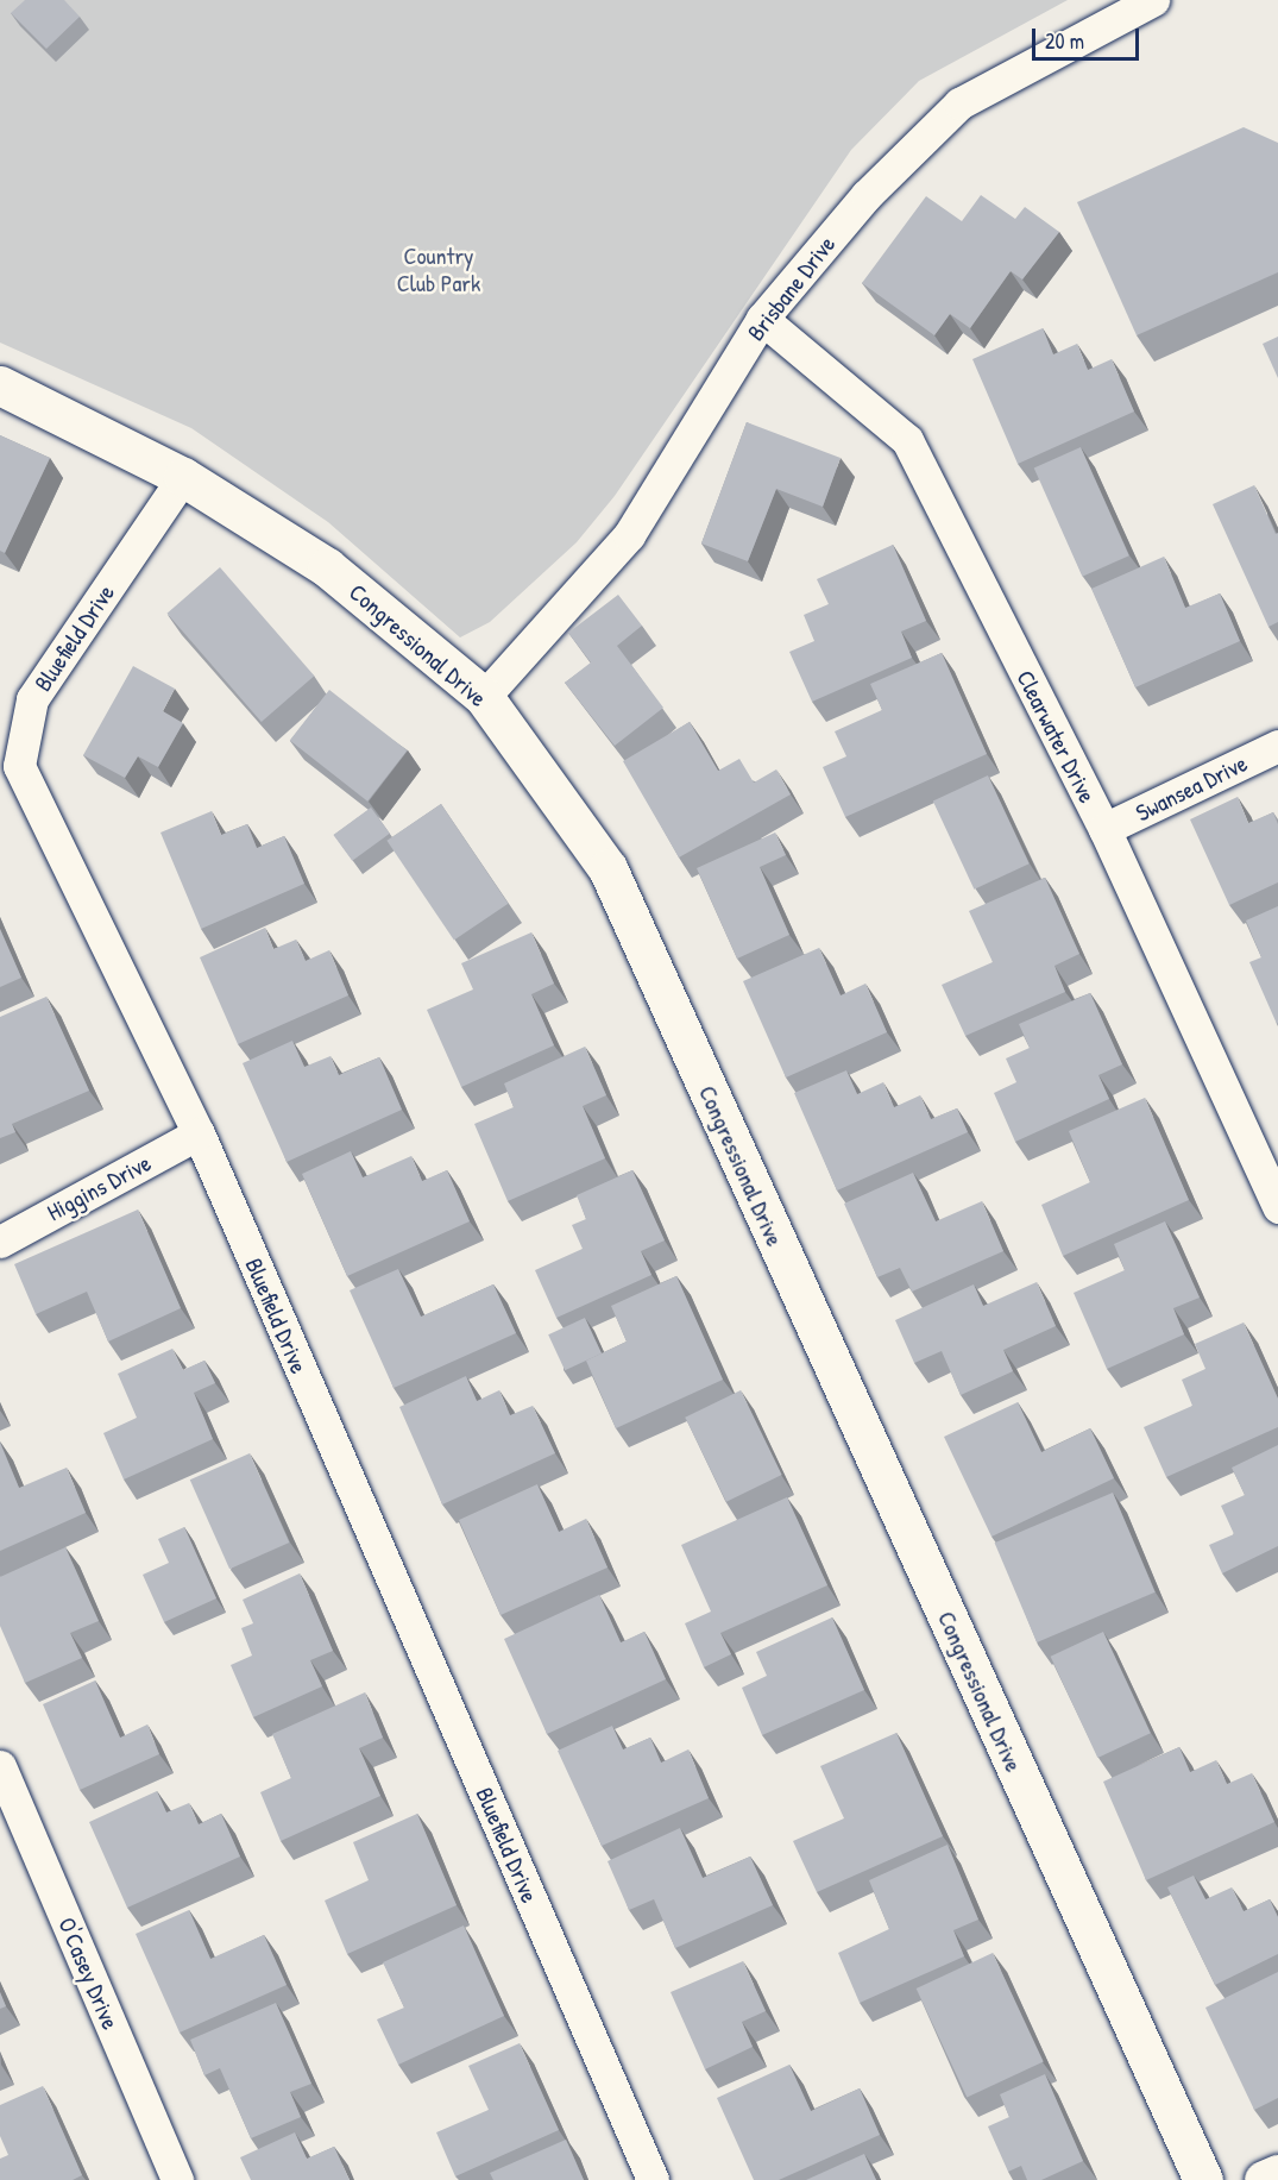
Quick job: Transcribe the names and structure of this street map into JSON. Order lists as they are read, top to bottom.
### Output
{
  "streets": {
    "street": [
      "Brisbane Drive",
      "Bluefield Drive",
      "Congressional Drive",
      "Clearwater Drive",
      "Swansea Drive",
      "Higgins Drive",
      "O'Casey Drive"
    ]
  },
  "crossings": [
    ["Brisbane Drive", "Congressional Drive"],
    ["Brisbane Drive", "Clearwater Drive"],
    ["Bluefield Drive", "Congressional Drive"],
    ["Bluefield Drive", "Higgins Drive"],
    ["Clearwater Drive", "Swansea Drive"]
  ],
  "parks": ["Country Club Park"],
  "scale_bar": "20 m"
}
